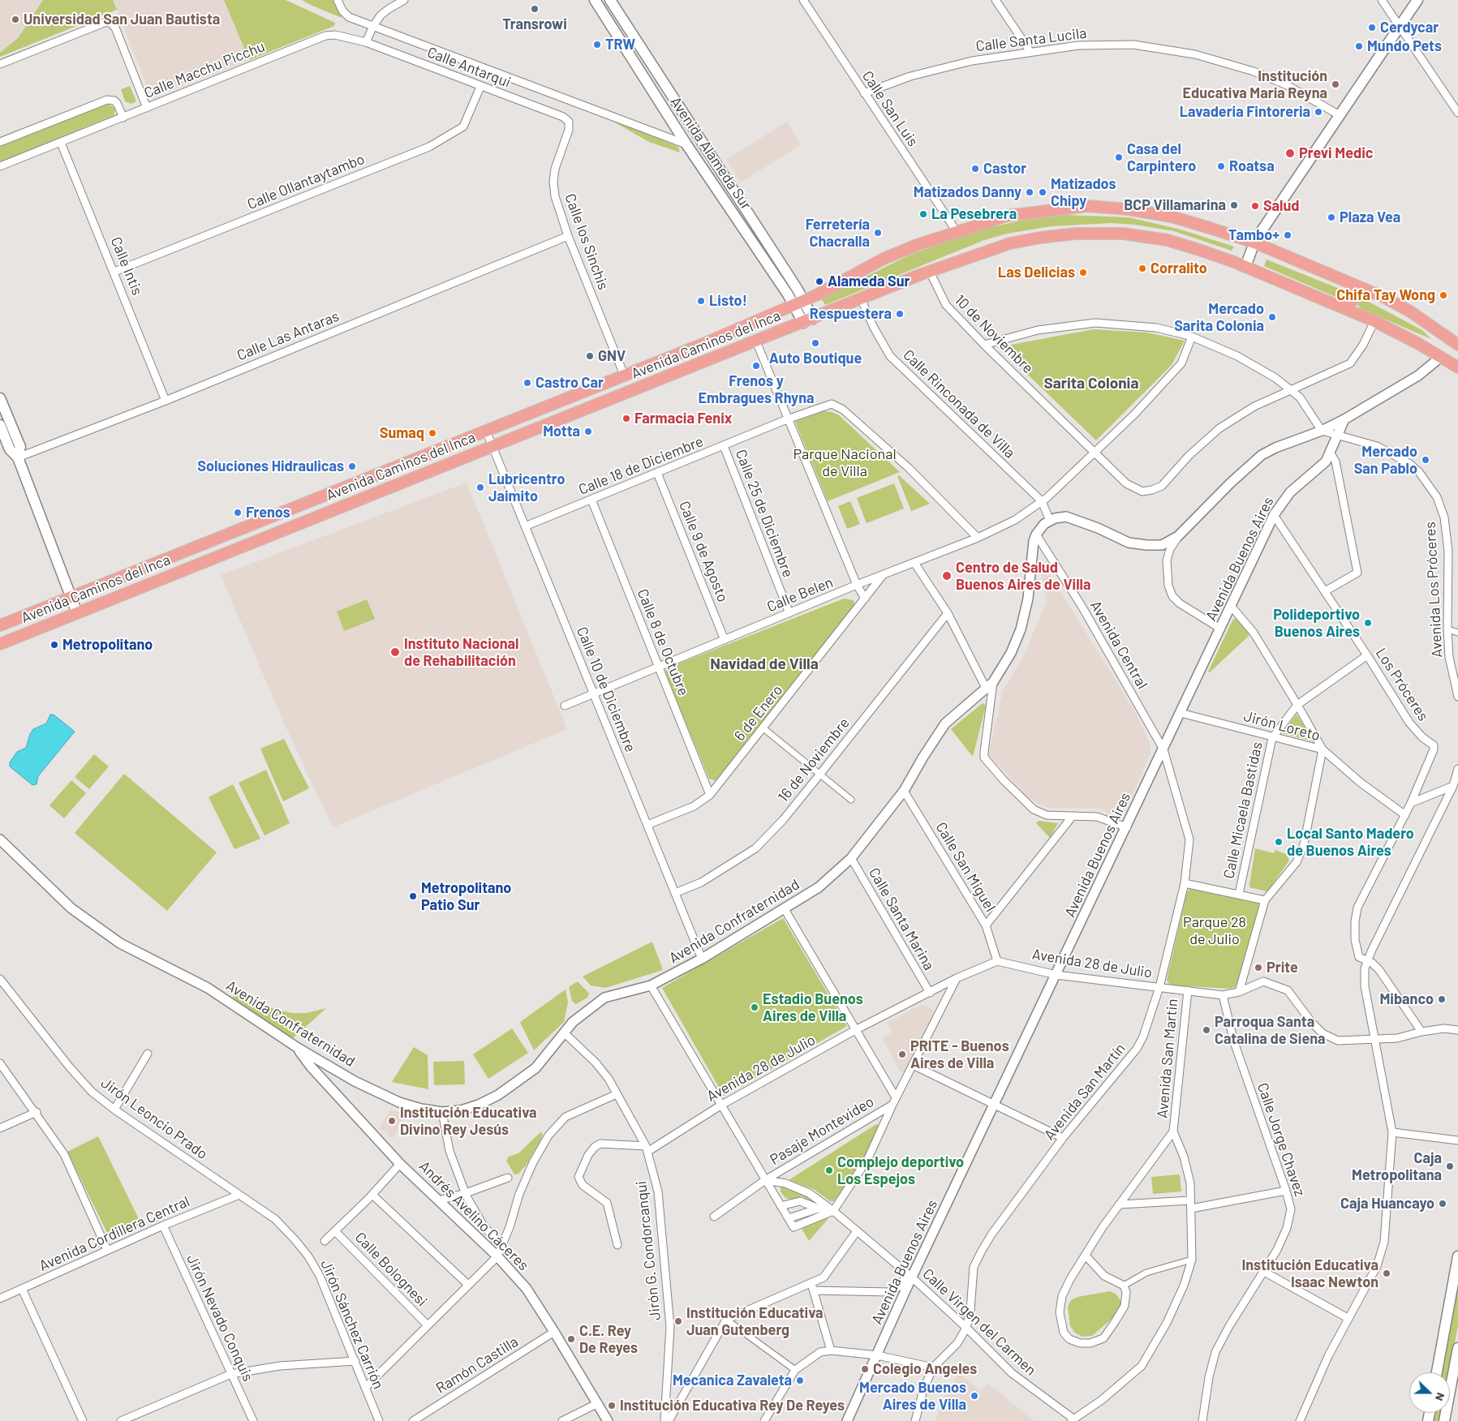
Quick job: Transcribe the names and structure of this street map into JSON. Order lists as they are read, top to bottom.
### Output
{
  "streets": {
    "main road": ["Avenida Alameda Sur", "Avenida Caminos del Inca"],
    "street": [
      "Calle Santa Lucila",
      "Calle Antarqui",
      "Calle Macchu Picchu",
      "Calle San Luis",
      "Calle Ollantaytambo",
      "Calle los Sinchis",
      "Calle Intis",
      "10 de Noviembre",
      "Calle Las Antaras",
      "Calle Rinconada de Villa",
      "Calle 18 de Diciembre",
      "Calle 25 de Diciembre",
      "Calle 9 de Agosto",
      "Avenida Buenos Aires",
      "Avenida Los Próceres",
      "Calle Belen",
      "Calle 8 de Octubre",
      "Avenida Central",
      "Los Próceres",
      "Calle 10 de Diciembre",
      "6 de Enero",
      "Jirón Loreto",
      "16 de Noviembre",
      "Calle Micaela Bastidas",
      "Calle San Miguel",
      "Calle Santa Marina",
      "Avenida Confraternidad",
      "Avenida 28 de Julio",
      "Avenida San Martin",
      "Avenida San Martín",
      "Jirón Leoncio Prado",
      "Pasaje Montevideo",
      "Calle Jorge Chavez",
      "Andrés Avelino Cáceres",
      "Avenida Cordillera Central",
      "Jirón G. Condorcanqui",
      "Calle Bolognesi",
      "Jirón Nevado Conquis",
      "Calle Virgen del Carmen",
      "Jirón Sánchez Carrión",
      "Ramón Castilla"
    ]
  },
  "crossings": [
    ["Calle Santa Lucila", "Calle San Luis"],
    ["Calle Antarqui", "Calle Macchu Picchu"],
    ["Calle Antarqui", "Calle Ollantaytambo"],
    ["Calle Antarqui", "Calle los Sinchis"],
    ["Calle Macchu Picchu", "Calle Intis"],
    ["Calle San Luis", "Avenida Caminos del Inca"],
    ["Avenida Alameda Sur", "Avenida Caminos del Inca"],
    ["Calle Ollantaytambo", "Calle Intis"],
    ["Calle los Sinchis", "Calle Las Antaras"],
    ["Calle los Sinchis", "Avenida Caminos del Inca"],
    ["Calle Intis", "Calle Las Antaras"],
    ["10 de Noviembre", "Avenida Caminos del Inca"],
    ["10 de Noviembre", "Calle Belen"],
    ["Avenida Caminos del Inca", "Calle Rinconada de Villa"],
    ["Avenida Caminos del Inca", "Calle 10 de Diciembre"],
    ["Calle Rinconada de Villa", "Calle Belen"],
    ["Calle 18 de Diciembre", "Calle 25 de Diciembre"],
    ["Calle 18 de Diciembre", "Calle 9 de Agosto"],
    ["Calle 18 de Diciembre", "Calle Belen"],
    ["Calle 18 de Diciembre", "Calle 8 de Octubre"],
    ["Calle 18 de Diciembre", "Calle 10 de Diciembre"],
    ["Calle 25 de Diciembre", "Calle Belen"],
    ["Calle 9 de Agosto", "Calle Belen"],
    ["Avenida Buenos Aires", "Avenida Los Próceres"],
    ["Avenida Buenos Aires", "Avenida Central"],
    ["Avenida Buenos Aires", "Los Próceres"],
    ["Avenida Buenos Aires", "Jirón Loreto"],
    ["Avenida Buenos Aires", "Avenida 28 de Julio"],
    ["Avenida Buenos Aires", "Avenida San Martín"],
    ["Avenida Buenos Aires", "Calle Virgen del Carmen"],
    ["Calle Belen", "Calle 8 de Octubre"],
    ["Calle Belen", "Calle 10 de Diciembre"],
    ["Calle Belen", "6 de Enero"],
    ["Calle 8 de Octubre", "6 de Enero"],
    ["Avenida Central", "Avenida Confraternidad"],
    ["Avenida Central", "Avenida San Martín"],
    ["Los Próceres", "Jirón Loreto"],
    ["Los Próceres", "Calle Micaela Bastidas"],
    ["Los Próceres", "Avenida 28 de Julio"],
    ["Calle 10 de Diciembre", "6 de Enero"],
    ["Calle 10 de Diciembre", "16 de Noviembre"],
    ["Calle 10 de Diciembre", "Avenida Confraternidad"],
    ["Jirón Loreto", "Calle Micaela Bastidas"],
    ["Calle San Miguel", "Avenida Confraternidad"],
    ["Calle San Miguel", "Avenida 28 de Julio"],
    ["Calle Santa Marina", "Avenida Confraternidad"],
    ["Calle Santa Marina", "Avenida 28 de Julio"],
    ["Avenida Confraternidad", "Andrés Avelino Cáceres"],
    ["Avenida Confraternidad", "Jirón G. Condorcanqui"],
    ["Avenida 28 de Julio", "Avenida San Martin"],
    ["Avenida 28 de Julio", "Avenida San Martín"],
    ["Avenida 28 de Julio", "Calle Jorge Chavez"],
    ["Avenida 28 de Julio", "Jirón G. Condorcanqui"],
    ["Avenida San Martin", "Calle Virgen del Carmen"],
    ["Avenida San Martín", "Calle Virgen del Carmen"],
    ["Jirón Leoncio Prado", "Avenida Cordillera Central"],
    ["Jirón Leoncio Prado", "Jirón Sánchez Carrión"],
    ["Pasaje Montevideo", "Calle Virgen del Carmen"],
    ["Andrés Avelino Cáceres", "Ramón Castilla"],
    ["Avenida Cordillera Central", "Jirón Nevado Conquis"],
    ["Avenida Cordillera Central", "Jirón Sánchez Carrión"]
  ],
  "districts": ["Sarita Colonia", "Navidad de Villa"],
  "parks": ["Parque Nacional de Villa", "Parque 28 de Julio"],
  "places": [
    "Transrowi",
    "Universidad San Juan Bautista",
    "Cerdycar",
    "TRW",
    "Mundo Pets",
    "Institución Educativa Maria Reyna",
    "Lavaderia Fintoreria",
    "Previ Medic",
    "Casa del Carpintero",
    "Roatsa",
    "Castor",
    "Matizados Danny",
    "Matizados Chipy",
    "BCP Villamarina",
    "Salud",
    "La Pesebrera",
    "Plaza Vea",
    "Ferretería Chacralla",
    "Tambo+",
    "Corralito",
    "Las Delicias",
    "Alameda Sur",
    "Chifa Tay Wong",
    "Listo!",
    "Respuestera",
    "Mercado Sarita Colonia",
    "Auto Boutique",
    "GNV",
    "Frenos y Embragues Rhyna",
    "Castro Car",
    "Farmacia Fenix",
    "Motta",
    "Sumaq",
    "Mercado San Pablo",
    "Soluciones Hidraulicas",
    "Lubricentro Jaimito",
    "Frenos",
    "Centro de Salud Buenos Aires de Villa",
    "Polideportivo Buenos Aires",
    "Metropolitano",
    "Instituto Nacional de Rehabilitación",
    "Local Santo Madero de Buenos Aires",
    "Metropolitano Patio Sur",
    "Prite",
    "Mibanco",
    "Estadio Buenos Aires de Villa",
    "Parroqua Santa Catalina de Siena",
    "PRITE - Buenos Aires de Villa",
    "Institución Educativa Divino Rey Jesús",
    "Caja Metropolitana",
    "Complejo deportivo Los Espejos",
    "Caja Huancayo",
    "Institución Educativa Isaac Newton",
    "Institución Educativa Juan Gutenberg",
    "C.E. Rey De Reyes",
    "Colegio Angeles",
    "Mecanica Zavaleta",
    "Mercado Buenos Aires de Villa",
    "Institución Educativa Rey De Reyes"
  ],
  "north": "right"
}
